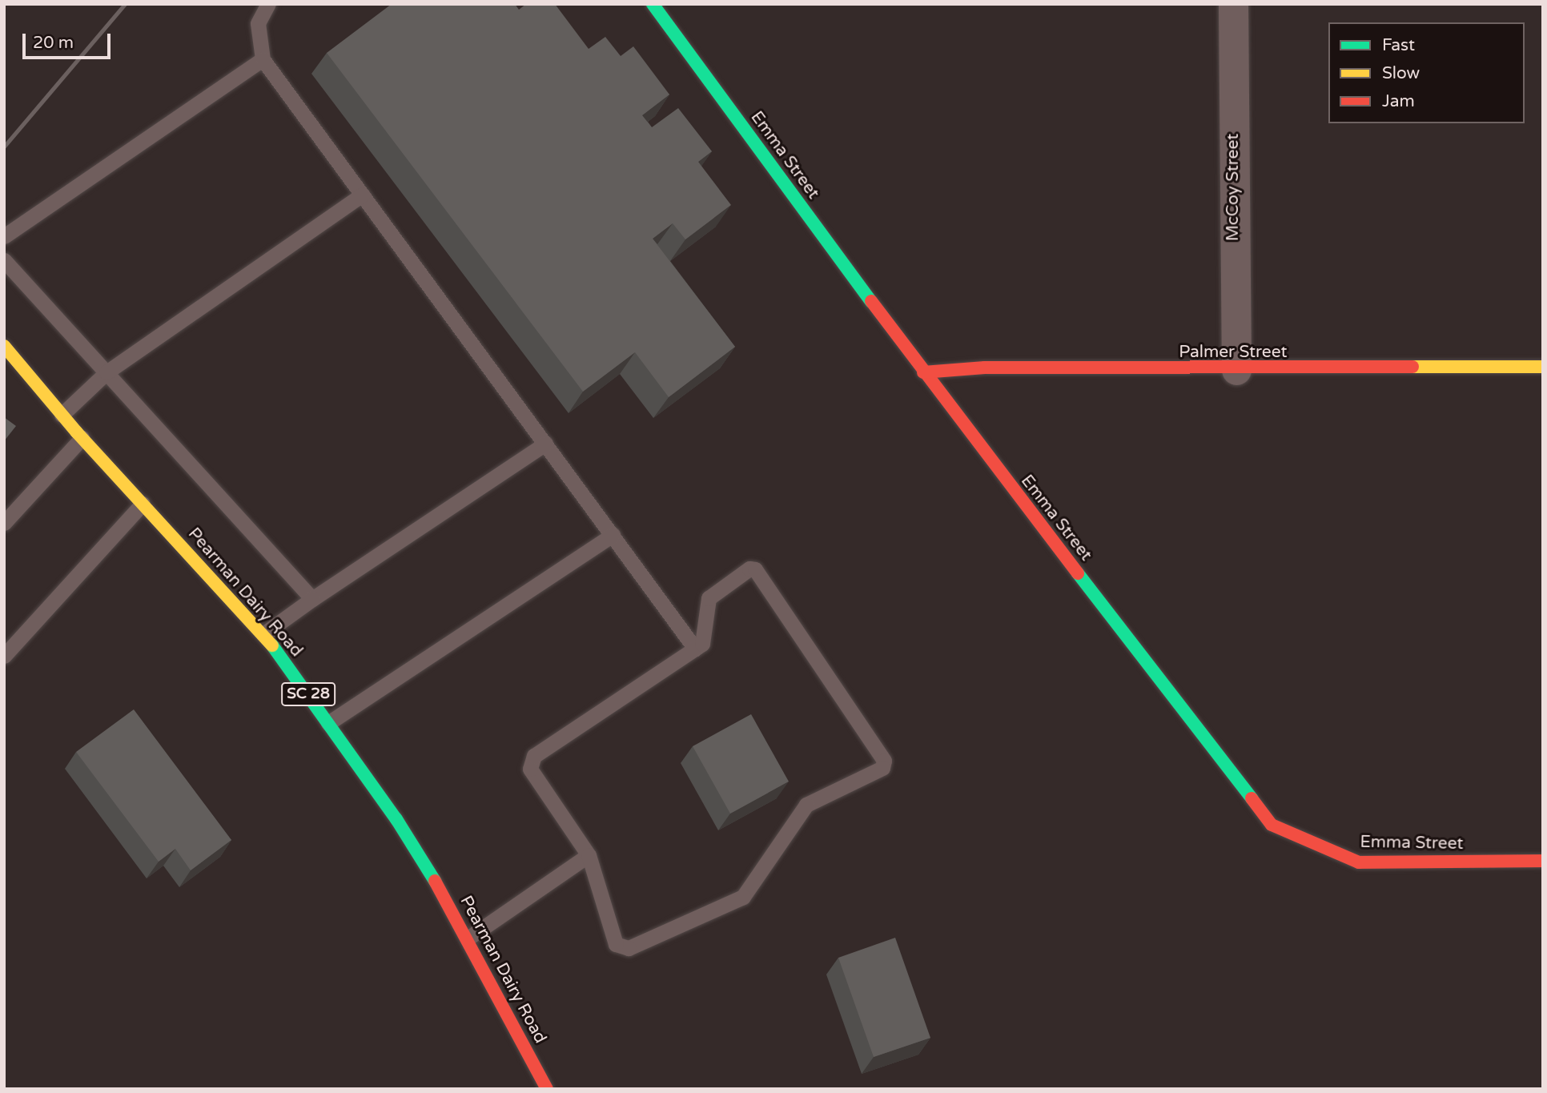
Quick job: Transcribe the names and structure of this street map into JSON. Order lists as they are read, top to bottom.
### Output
{
  "streets": {
    "main road": [
      "Emma Street",
      "Palmer Street",
      "Pearman Dairy Road",
      "SC 28"
    ],
    "street": ["McCoy Street"]
  },
  "crossings": [
    ["Emma Street", "Palmer Street"],
    ["McCoy Street", "Palmer Street"]
  ],
  "legend": ["Fast", "Slow", "Jam"],
  "scale_bar": "20 m"
}
